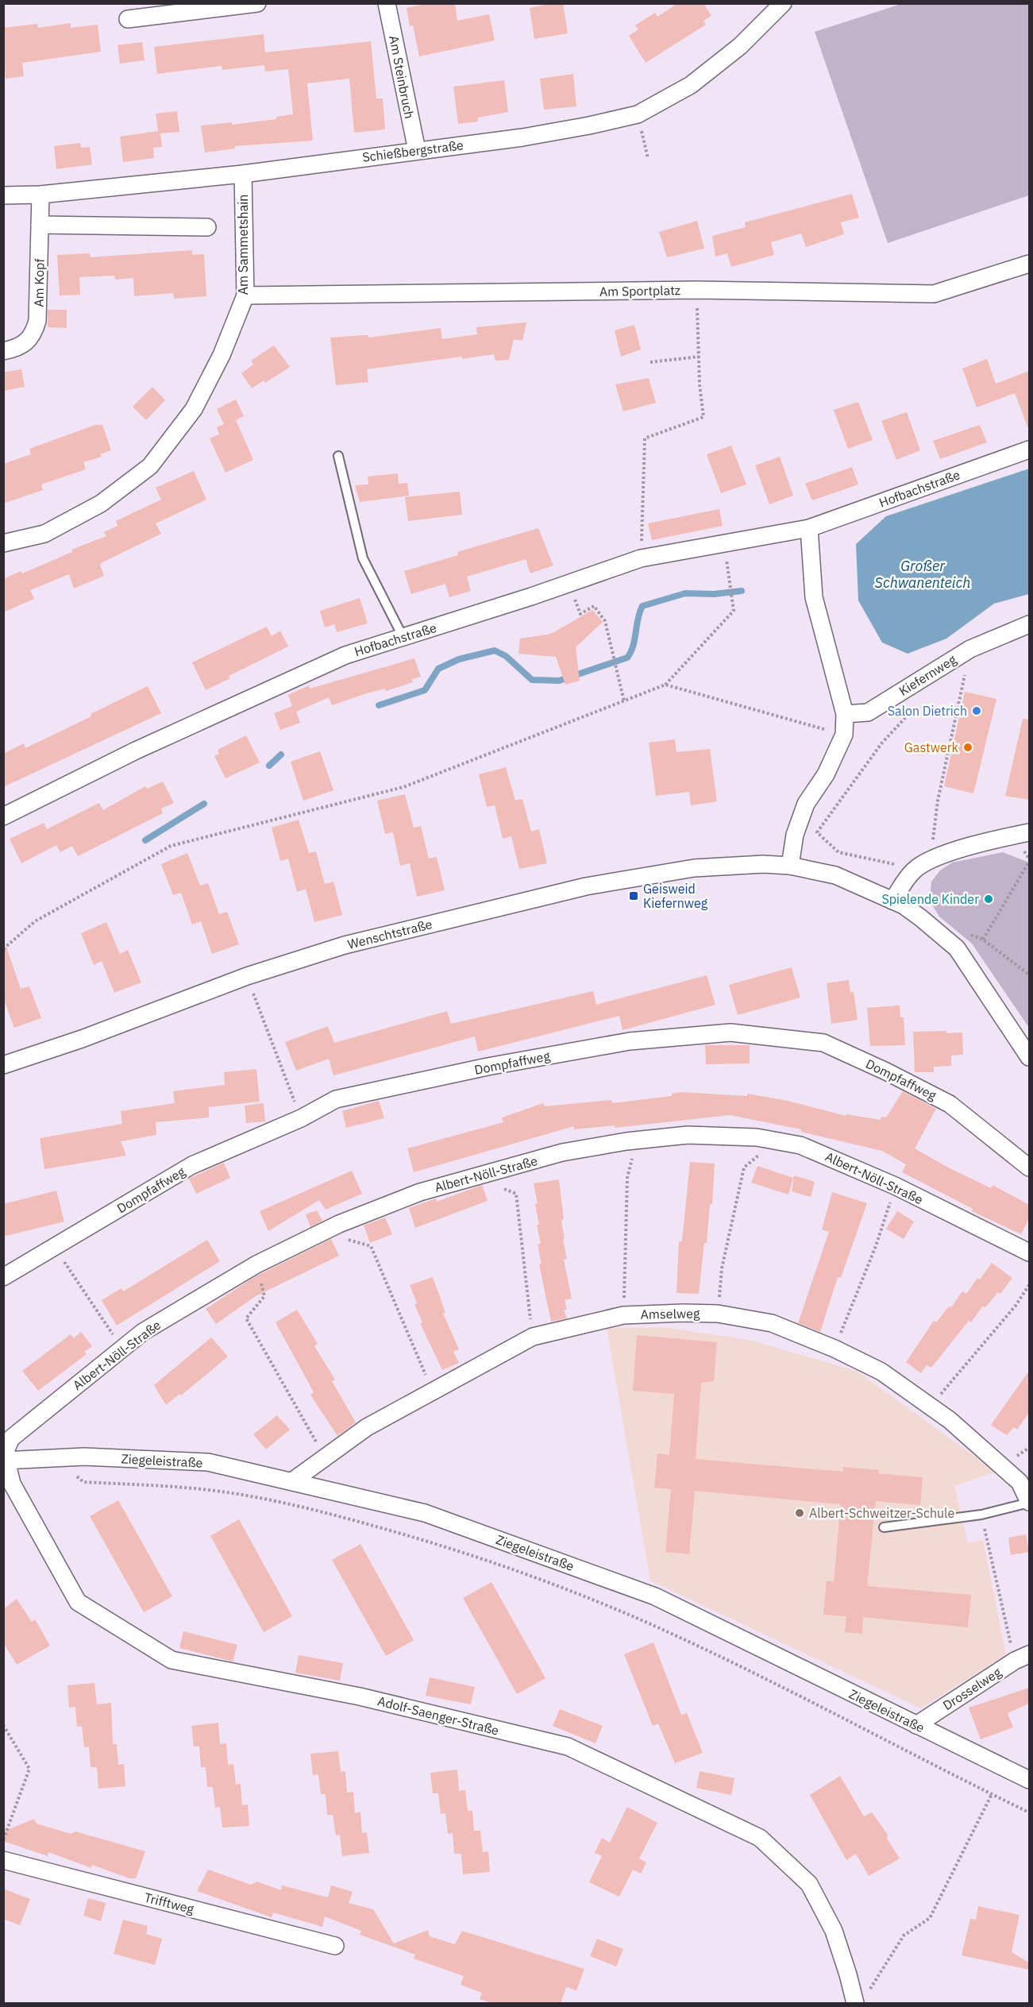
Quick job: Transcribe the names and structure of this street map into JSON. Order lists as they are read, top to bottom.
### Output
{
  "streets": {
    "street": [
      "Am Steinbruch",
      "Schießbergstraße",
      "Am Sammetshain",
      "Am Kopf",
      "Am Sportplatz",
      "Hofbachstraße",
      "Kiefernweg",
      "Wenschtstraße",
      "Dompfaffweg",
      "Albert-Nöll-Straße",
      "Amselweg",
      "Ziegeleistraße",
      "Drosselweg",
      "Adolf-Saenger-Straße",
      "Trifftweg"
    ]
  },
  "crossings": [
    ["Am Steinbruch", "Schießbergstraße"],
    ["Schießbergstraße", "Am Sammetshain"],
    ["Schießbergstraße", "Am Kopf"],
    ["Am Sammetshain", "Am Sportplatz"],
    ["Albert-Nöll-Straße", "Ziegeleistraße"],
    ["Albert-Nöll-Straße", "Adolf-Saenger-Straße"],
    ["Amselweg", "Ziegeleistraße"],
    ["Ziegeleistraße", "Drosselweg"],
    ["Ziegeleistraße", "Adolf-Saenger-Straße"]
  ],
  "water": ["Großer Schwanenteich"],
  "places": {
    "other": [
      "Salon Dietrich",
      "Gastwerk",
      "Spielende Kinder",
      "Albert-Schweitzer-Schule"
    ],
    "transit": ["Geisweid Kiefernweg"]
  }
}
